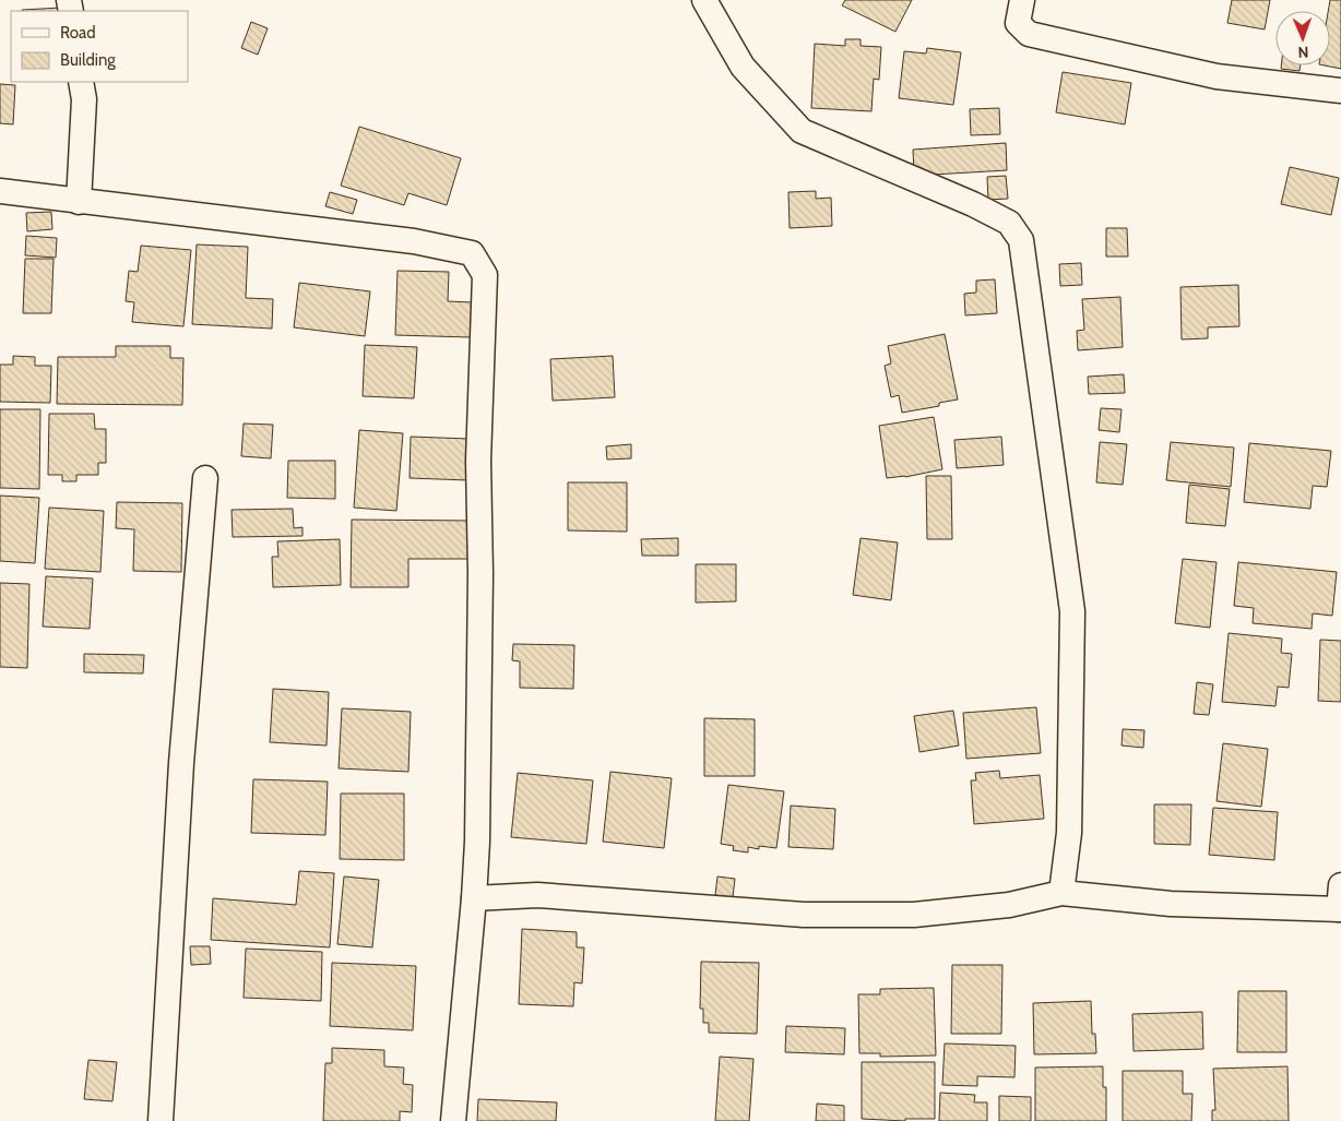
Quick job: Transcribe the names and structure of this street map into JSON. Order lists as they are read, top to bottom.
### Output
{
  "legend": ["Road", "Building"],
  "north": "bottom"
}
